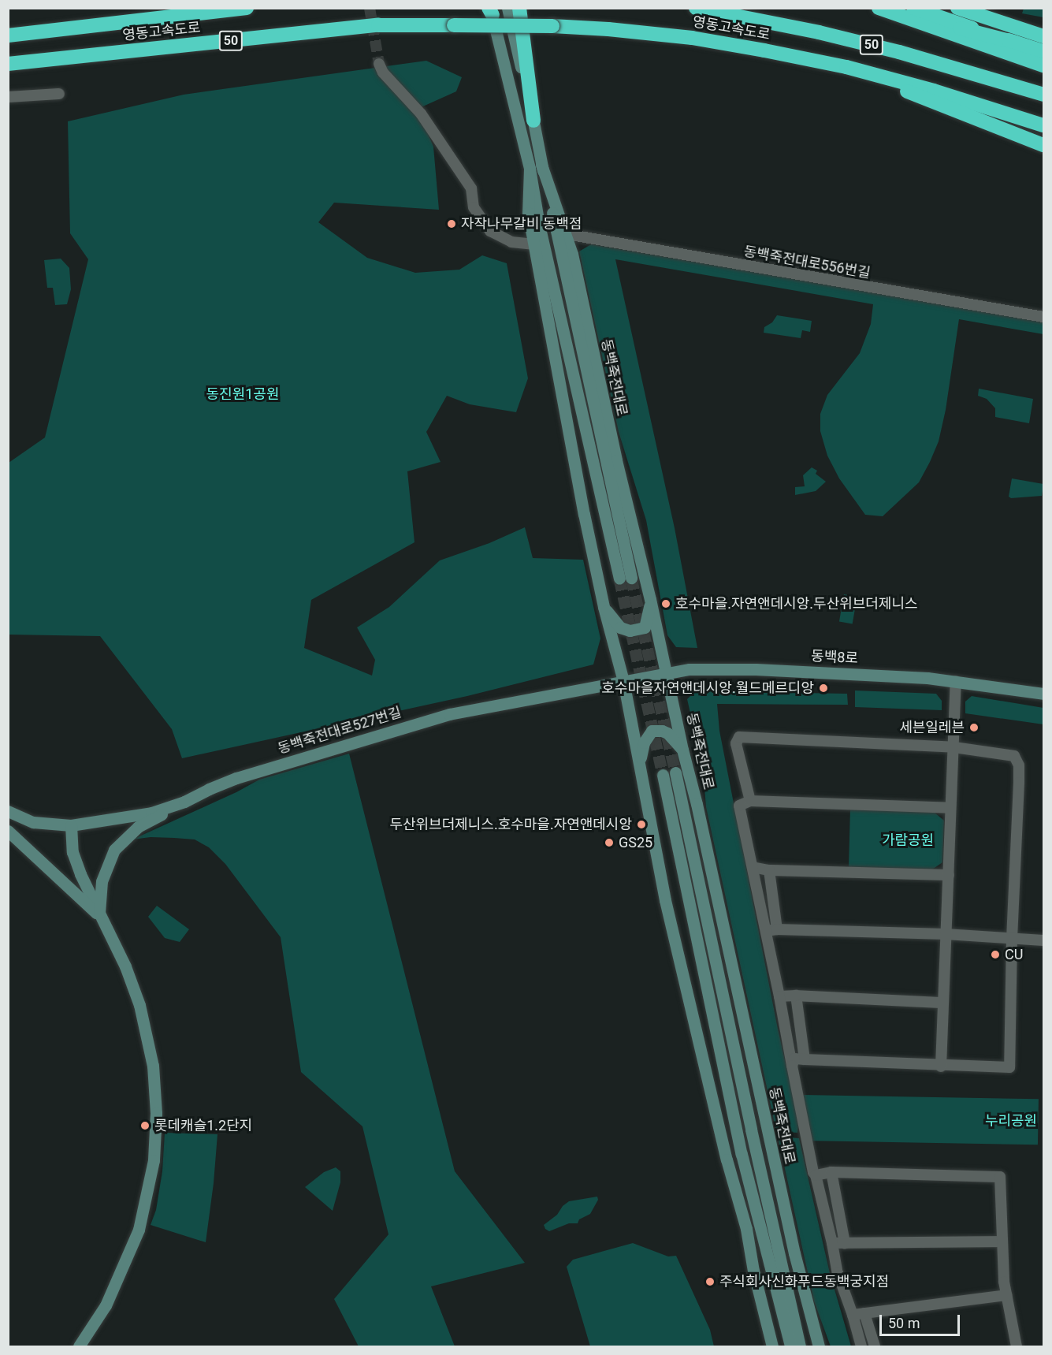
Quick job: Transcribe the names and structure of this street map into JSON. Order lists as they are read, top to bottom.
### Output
{
  "streets": {
    "highway": ["영동고속도로", "50"],
    "main road": ["동백죽전대로", "동백8로", "동백죽전대로527번길"],
    "street": ["동백죽전대로556번길"]
  },
  "crossings": [
    ["동백죽전대로556번길", "동백죽전대로"],
    ["동백죽전대로", "동백8로"],
    ["동백죽전대로", "동백죽전대로527번길"],
    ["동백8로", "동백죽전대로527번길"]
  ],
  "parks": ["동진원1공원", "가람공원", "누리공원"],
  "places": [
    "자작나무갈비 동백점",
    "호수마을.자연앤데시앙.두산위브더제니스",
    "호수마을자연앤데시앙.월드메르디앙",
    "세븐일레븐",
    "두산위브더제니스.호수마을.자연앤데시앙",
    "GS25",
    "CU",
    "롯데캐슬1.2단지",
    "주식회사신화푸드동백궁지점"
  ],
  "scale_bar": "50 m"
}
